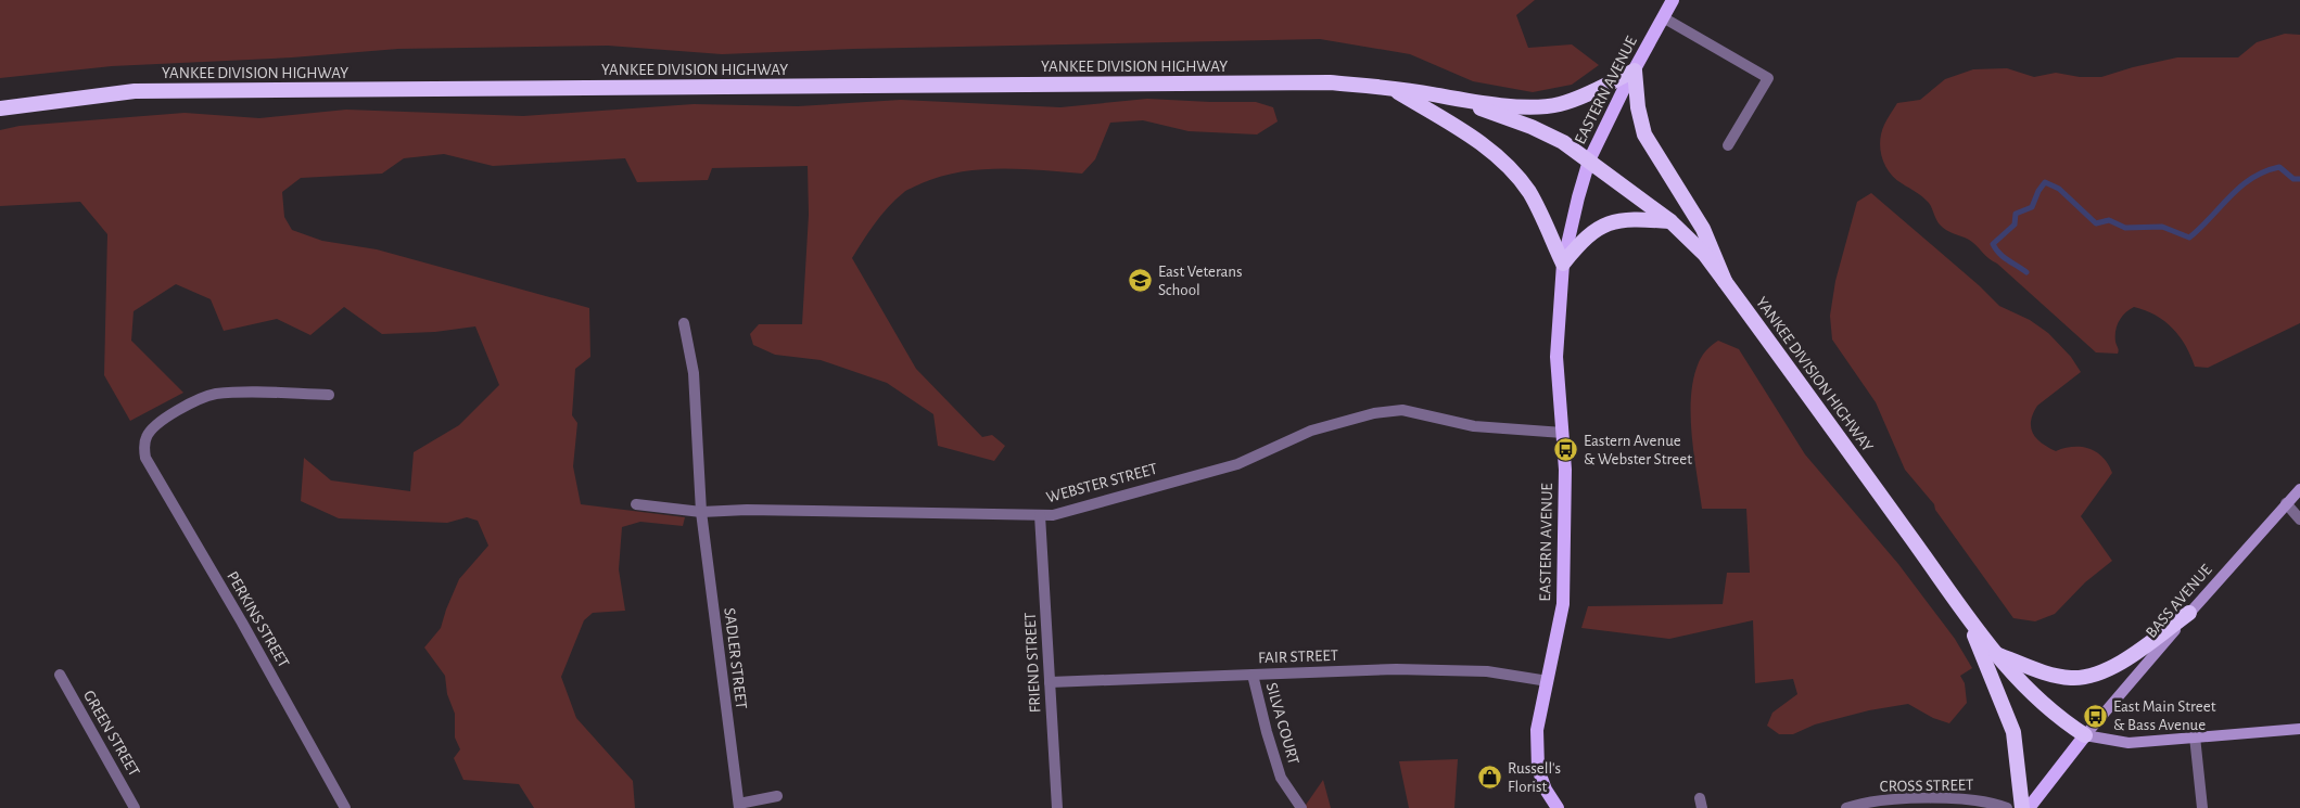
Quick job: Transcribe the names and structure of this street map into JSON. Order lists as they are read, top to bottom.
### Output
{
  "streets": {
    "highway": ["YANKEE DIVISION HIGHWAY"],
    "main road": ["EASTERN AVENUE", "BASS AVENUE"],
    "street": [
      "WEBSTER STREET",
      "PERKINS STREET",
      "FAIR STREET",
      "SADLER STREET",
      "FRIEND STREET",
      "SILVA COURT",
      "GREEN STREET",
      "CROSS STREET"
    ]
  },
  "crossings": [
    ["YANKEE DIVISION HIGHWAY", "EASTERN AVENUE"],
    ["YANKEE DIVISION HIGHWAY", "BASS AVENUE"],
    ["EASTERN AVENUE", "WEBSTER STREET"],
    ["EASTERN AVENUE", "FAIR STREET"],
    ["WEBSTER STREET", "SADLER STREET"],
    ["WEBSTER STREET", "FRIEND STREET"],
    ["FAIR STREET", "FRIEND STREET"],
    ["FAIR STREET", "SILVA COURT"]
  ],
  "places": {
    "school or university": ["East Veterans School"],
    "bus stop": ["Eastern Avenue & Webster Street", "East Main Street & Bass Avenue"],
    "shop": ["Russell's Florist"]
  }
}
